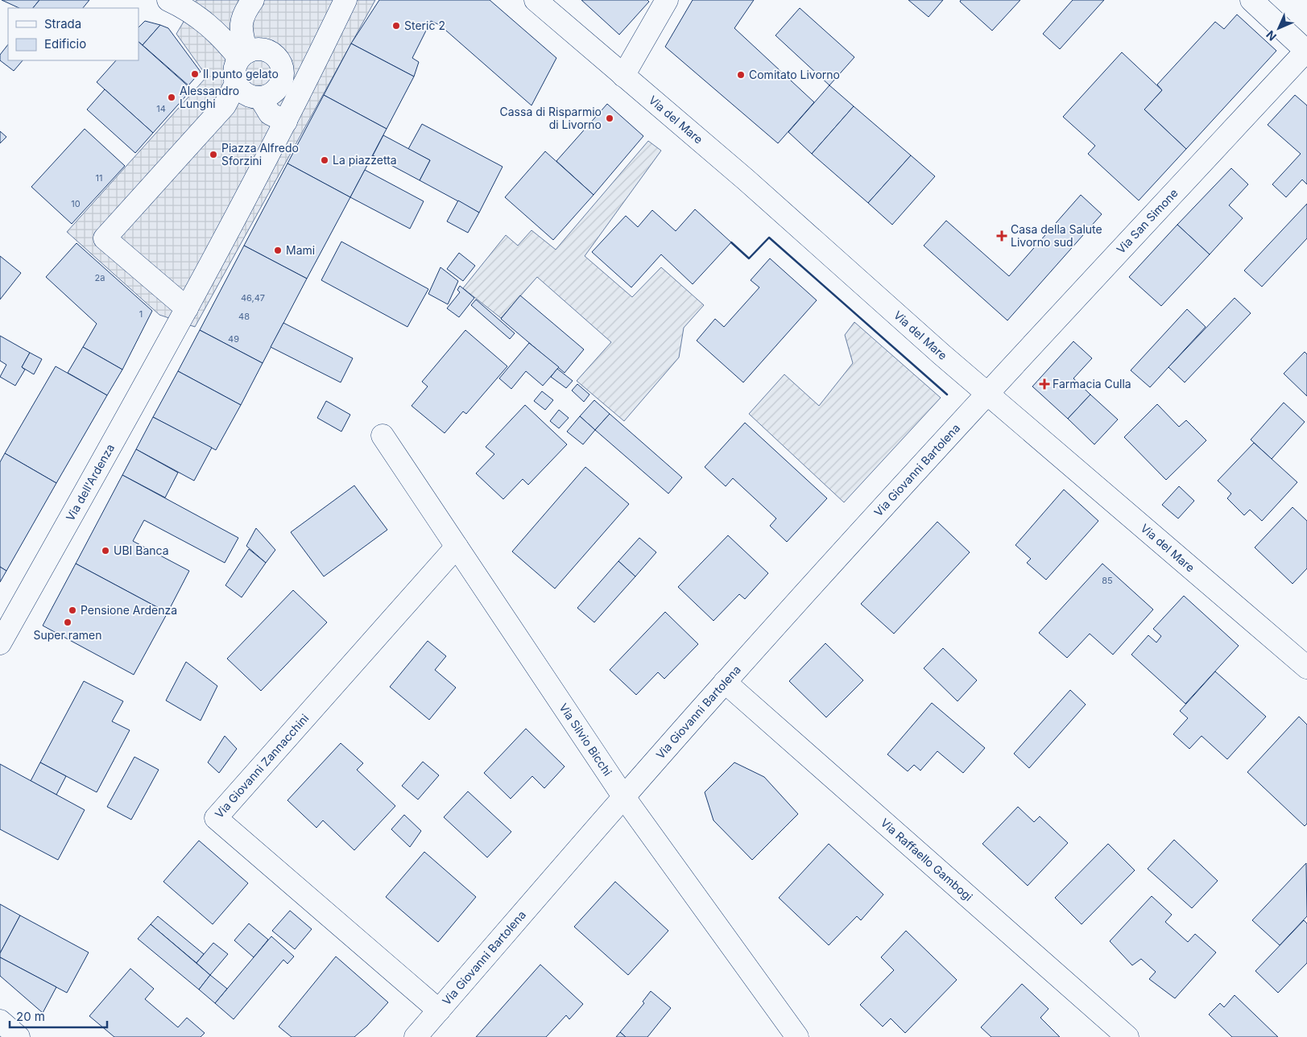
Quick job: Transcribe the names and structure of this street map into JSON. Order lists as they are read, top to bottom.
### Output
{
  "streets": {
    "street": [
      "Via del Mare",
      "Via San Simone",
      "Via Giovanni Bartolena",
      "Via dell'Ardenza",
      "Via Silvio Bicchi",
      "Via Giovanni Zannacchini",
      "Via Raffaello Gambogi"
    ]
  },
  "crossings": [
    ["Via del Mare", "Via San Simone"],
    ["Via del Mare", "Via Giovanni Bartolena"],
    ["Via San Simone", "Via Giovanni Bartolena"],
    ["Via Giovanni Bartolena", "Via Silvio Bicchi"],
    ["Via Giovanni Bartolena", "Via Giovanni Zannacchini"],
    ["Via Giovanni Bartolena", "Via Raffaello Gambogi"],
    ["Via Silvio Bicchi", "Via Giovanni Zannacchini"]
  ],
  "places": {
    "other": [
      "Steric 2",
      "Il punto gelato",
      "Comitato Livorno",
      "Alessandro Lunghi",
      "Cassa di Risparmio di Livorno",
      "Piazza Alfredo Sforzini",
      "La piazzetta",
      "Mami",
      "UBI Banca",
      "Pensione Ardenza",
      "Super ramen"
    ],
    "health": ["Casa della Salute Livorno sud", "Farmacia Culla"]
  },
  "house_numbers": [
    "14",
    "11",
    "10",
    "2a",
    "46,47",
    "1",
    "48",
    "49",
    "85"
  ],
  "legend": ["Strada", "Edificio"],
  "scale_bar": "20 m",
  "north": "bottom left"
}
